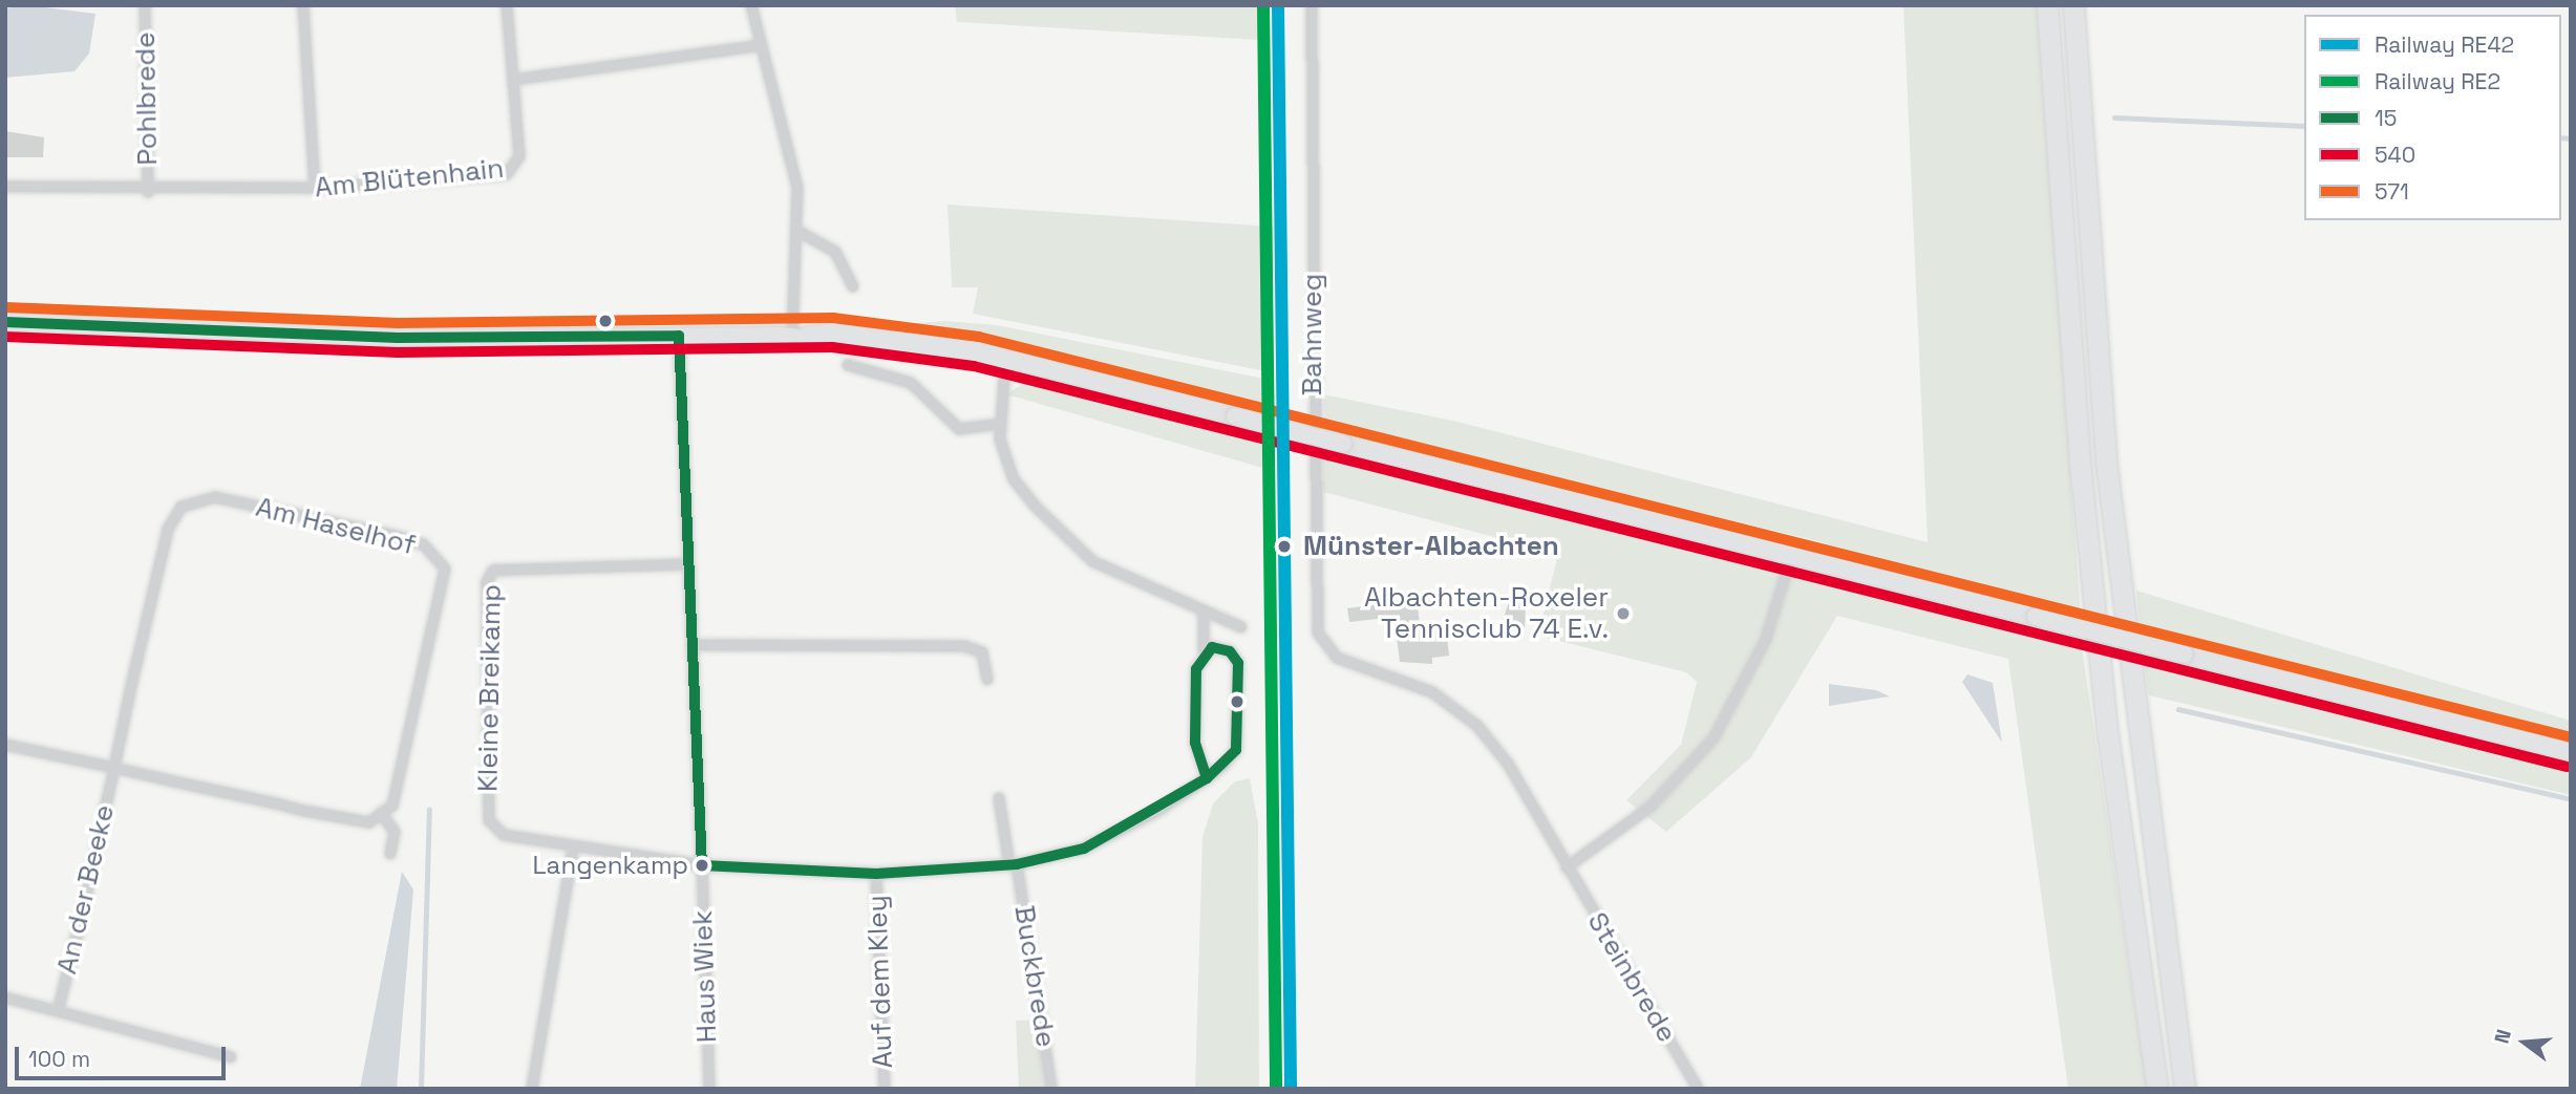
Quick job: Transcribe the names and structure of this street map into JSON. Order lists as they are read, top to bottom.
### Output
{
  "streets": {
    "street": [
      "Pohlbrede",
      "Am Blütenhain",
      "Bahnweg",
      "Am Haselhof",
      "Kleine Breikamp",
      "An der Beeke",
      "Haus Wiek",
      "Buckbrede",
      "Steinbrede",
      "Auf dem Kley"
    ]
  },
  "crossings": [
    ["Pohlbrede", "Am Blütenhain"],
    ["Bahnweg", "Steinbrede"],
    ["Am Haselhof", "An der Beeke"],
    ["Kleine Breikamp", "Haus Wiek"]
  ],
  "places": ["Münster-Albachten", "Albachten-Roxeler Tennisclub 74 E.v.", "Langenkamp"],
  "lines": [
    "rail line RE42",
    "rail line RE2",
    "transit line 571",
    "transit line 15",
    "transit line 540"
  ],
  "legend": [
    "Railway RE42",
    "Railway RE2",
    "15",
    "540",
    "571"
  ],
  "scale_bar": "100 m",
  "north": "left"
}
